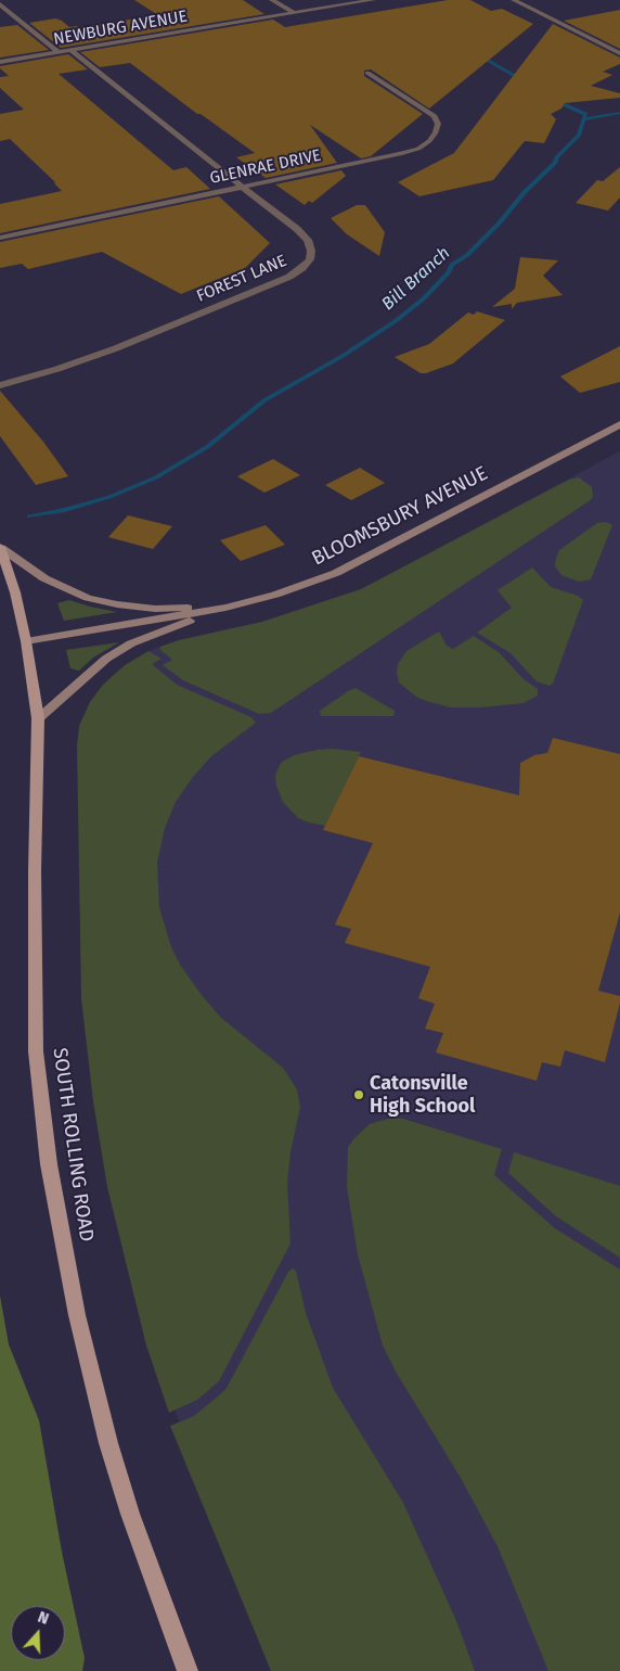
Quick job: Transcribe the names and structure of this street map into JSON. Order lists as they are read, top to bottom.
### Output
{
  "streets": {
    "main road": ["BLOOMSBURY AVENUE", "SOUTH ROLLING ROAD"],
    "street": ["NEWBURG AVENUE", "GLENRAE DRIVE", "FOREST LANE"]
  },
  "crossings": [
    ["NEWBURG AVENUE", "FOREST LANE"],
    ["GLENRAE DRIVE", "FOREST LANE"],
    ["BLOOMSBURY AVENUE", "SOUTH ROLLING ROAD"]
  ],
  "water": ["Bill Branch"],
  "places": ["Catonsville High School"],
  "north": "top"
}
